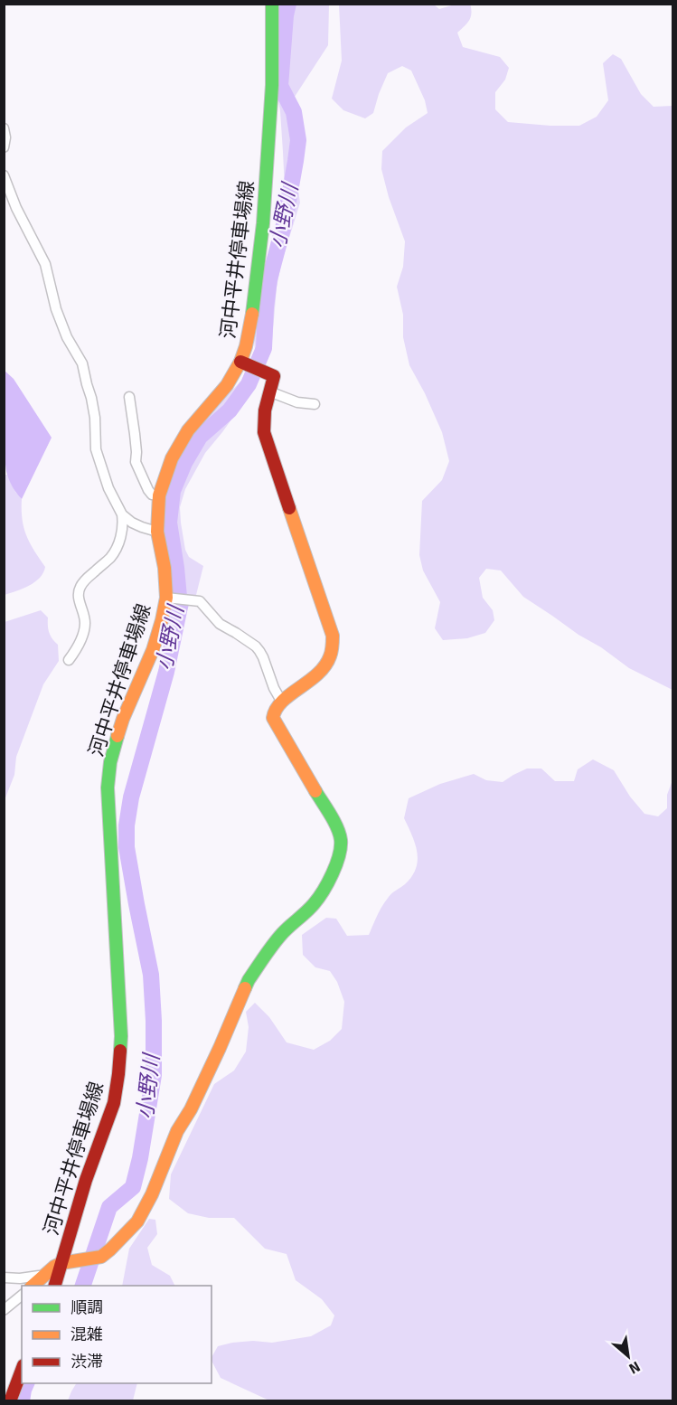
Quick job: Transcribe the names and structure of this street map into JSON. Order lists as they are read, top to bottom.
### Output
{
  "streets": {
    "main road": ["河中平井停車場線"]
  },
  "water": ["小野川"],
  "legend": ["順調", "混雑", "渋滞"],
  "north": "bottom right"
}
